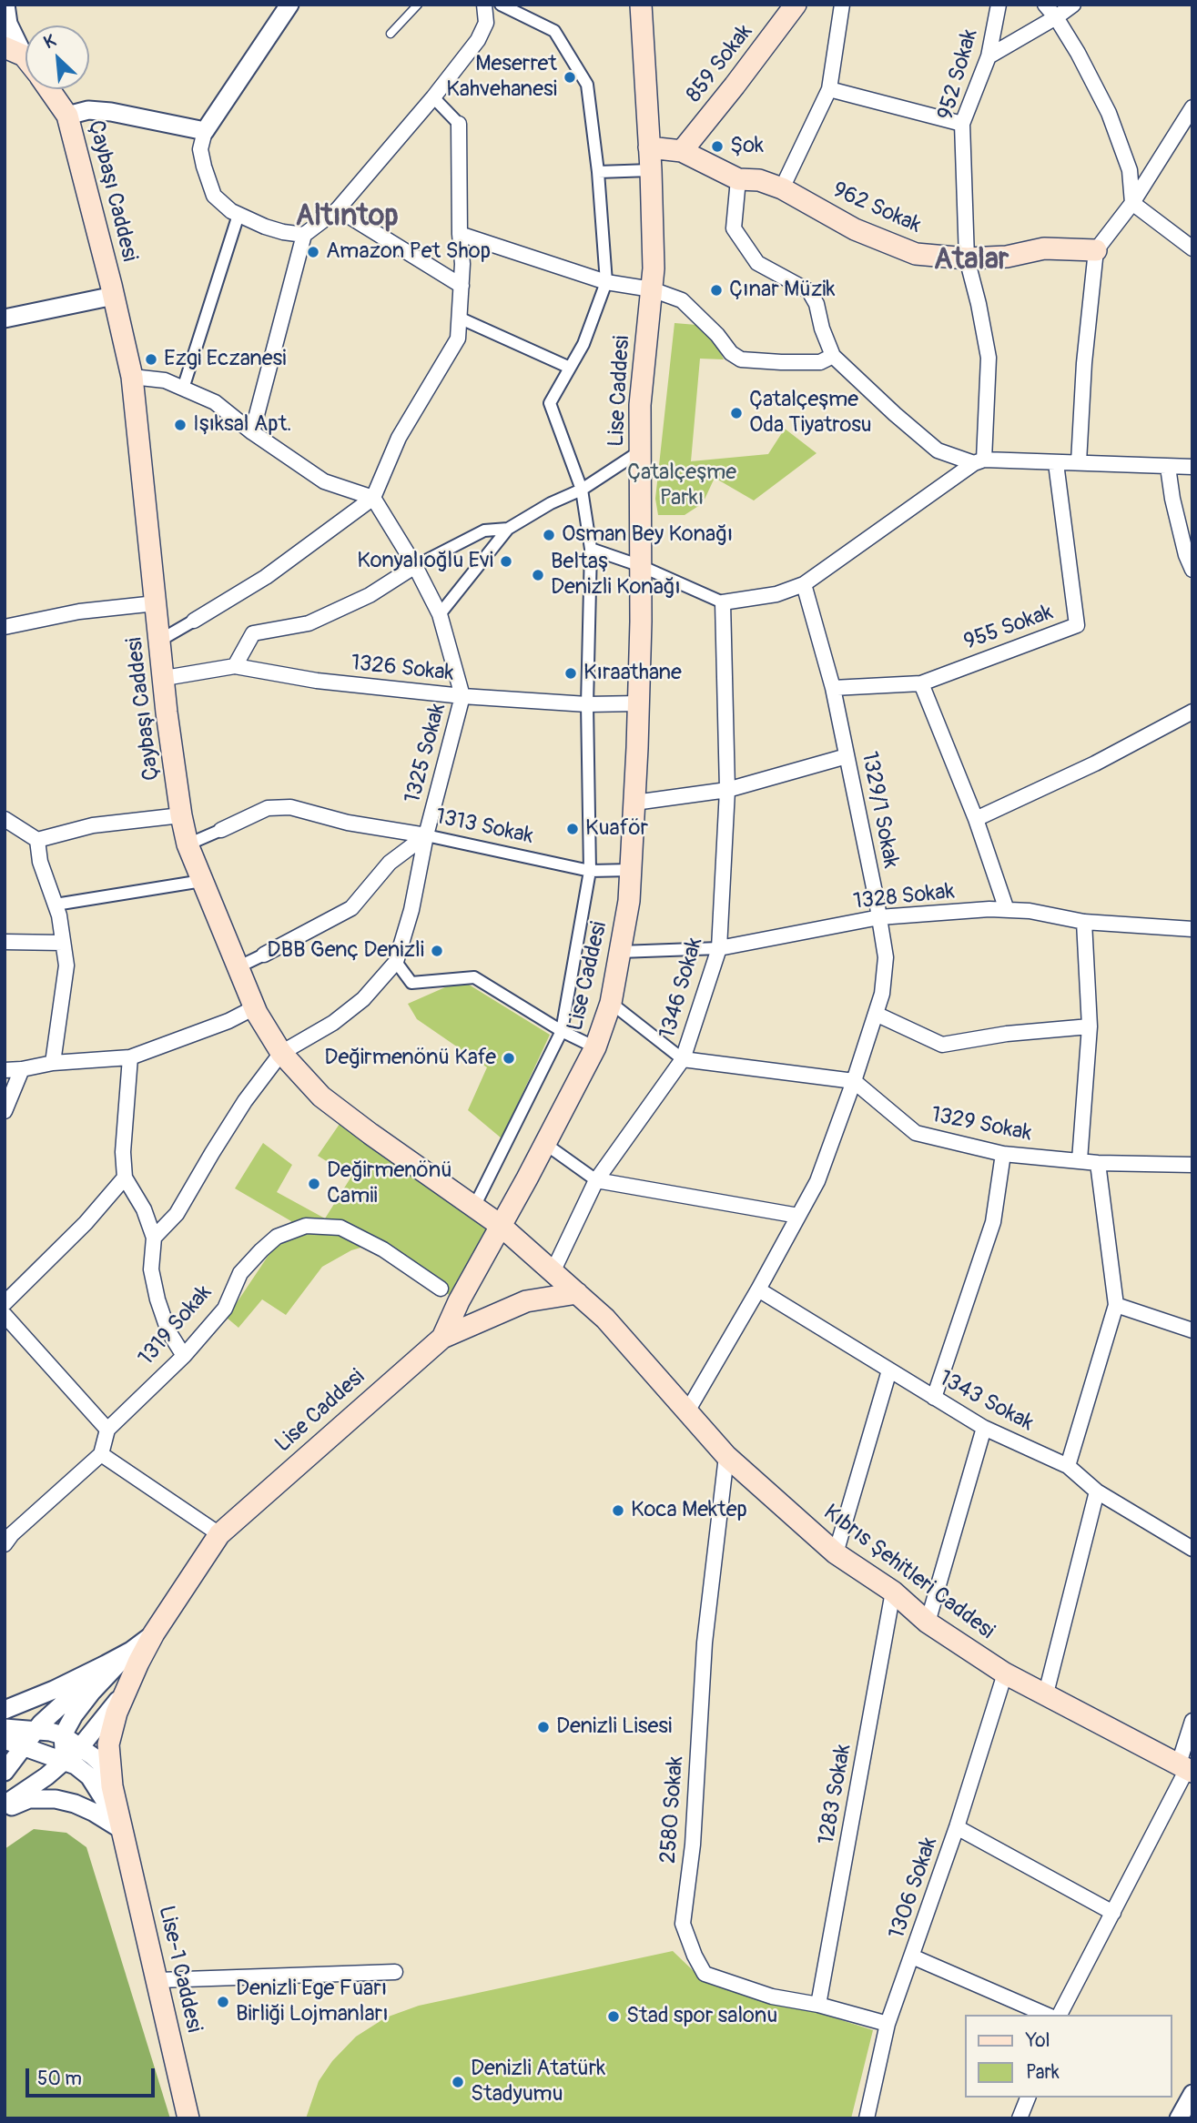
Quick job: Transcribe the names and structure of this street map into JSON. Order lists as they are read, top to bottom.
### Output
{
  "streets": {
    "main road": [
      "859 Sokak",
      "Çaybaşı Caddesi",
      "962 Sokak",
      "Lise Caddesi",
      "Kıbrıs Şehitleri Caddesi",
      "Lise-1 Caddesi"
    ],
    "street": [
      "952 Sokak",
      "955 Sokak",
      "1326 Sokak",
      "1325 Sokak",
      "1329/1 Sokak",
      "1313 Sokak",
      "1328 Sokak",
      "1346 Sokak",
      "1329 Sokak",
      "1319 Sokak",
      "1343 Sokak",
      "1283 Sokak",
      "2580 Sokak",
      "1306 Sokak"
    ]
  },
  "crossings": [
    ["859 Sokak", "962 Sokak"],
    ["952 Sokak", "962 Sokak"],
    ["Çaybaşı Caddesi", "Lise Caddesi"],
    ["Çaybaşı Caddesi", "1326 Sokak"],
    ["Çaybaşı Caddesi", "Kıbrıs Şehitleri Caddesi"],
    ["962 Sokak", "Lise Caddesi"],
    ["Lise Caddesi", "1326 Sokak"],
    ["Lise Caddesi", "1313 Sokak"],
    ["Lise Caddesi", "1328 Sokak"],
    ["Lise Caddesi", "Kıbrıs Şehitleri Caddesi"],
    ["Lise Caddesi", "Lise-1 Caddesi"],
    ["955 Sokak", "1329/1 Sokak"],
    ["1326 Sokak", "1325 Sokak"],
    ["1325 Sokak", "1313 Sokak"],
    ["1329/1 Sokak", "1328 Sokak"],
    ["1329/1 Sokak", "1329 Sokak"],
    ["1329/1 Sokak", "1343 Sokak"],
    ["1329/1 Sokak", "Kıbrıs Şehitleri Caddesi"],
    ["1328 Sokak", "1346 Sokak"],
    ["1346 Sokak", "Kıbrıs Şehitleri Caddesi"],
    ["Kıbrıs Şehitleri Caddesi", "1283 Sokak"],
    ["Kıbrıs Şehitleri Caddesi", "2580 Sokak"],
    ["Kıbrıs Şehitleri Caddesi", "1306 Sokak"],
    ["1283 Sokak", "2580 Sokak"],
    ["2580 Sokak", "1306 Sokak"]
  ],
  "districts": ["Altıntop", "Atalar"],
  "parks": ["Çatalçeşme Parkı"],
  "places": [
    "Meserret Kahvehanesi",
    "Şok",
    "Amazon Pet Shop",
    "Çınar Müzik",
    "Ezgi Eczanesi",
    "Çatalçeşme Oda Tiyatrosu",
    "Işıksal Apt.",
    "Osman Bey Konağı",
    "Konyalıoğlu Evi",
    "Beltaş Denizli Konağı",
    "Kıraathane",
    "Kuaför",
    "DBB Genç Denizli",
    "Değirmenönü Kafe",
    "Değirmenönü Camii",
    "Koca Mektep",
    "Denizli Lisesi",
    "Denizli Ege Fuarı Birliği Lojmanları",
    "Stad spor salonu",
    "Denizli Atatürk Stadyumu"
  ],
  "legend": ["Yol", "Park"],
  "scale_bar": "50 m",
  "north": "top left"
}
